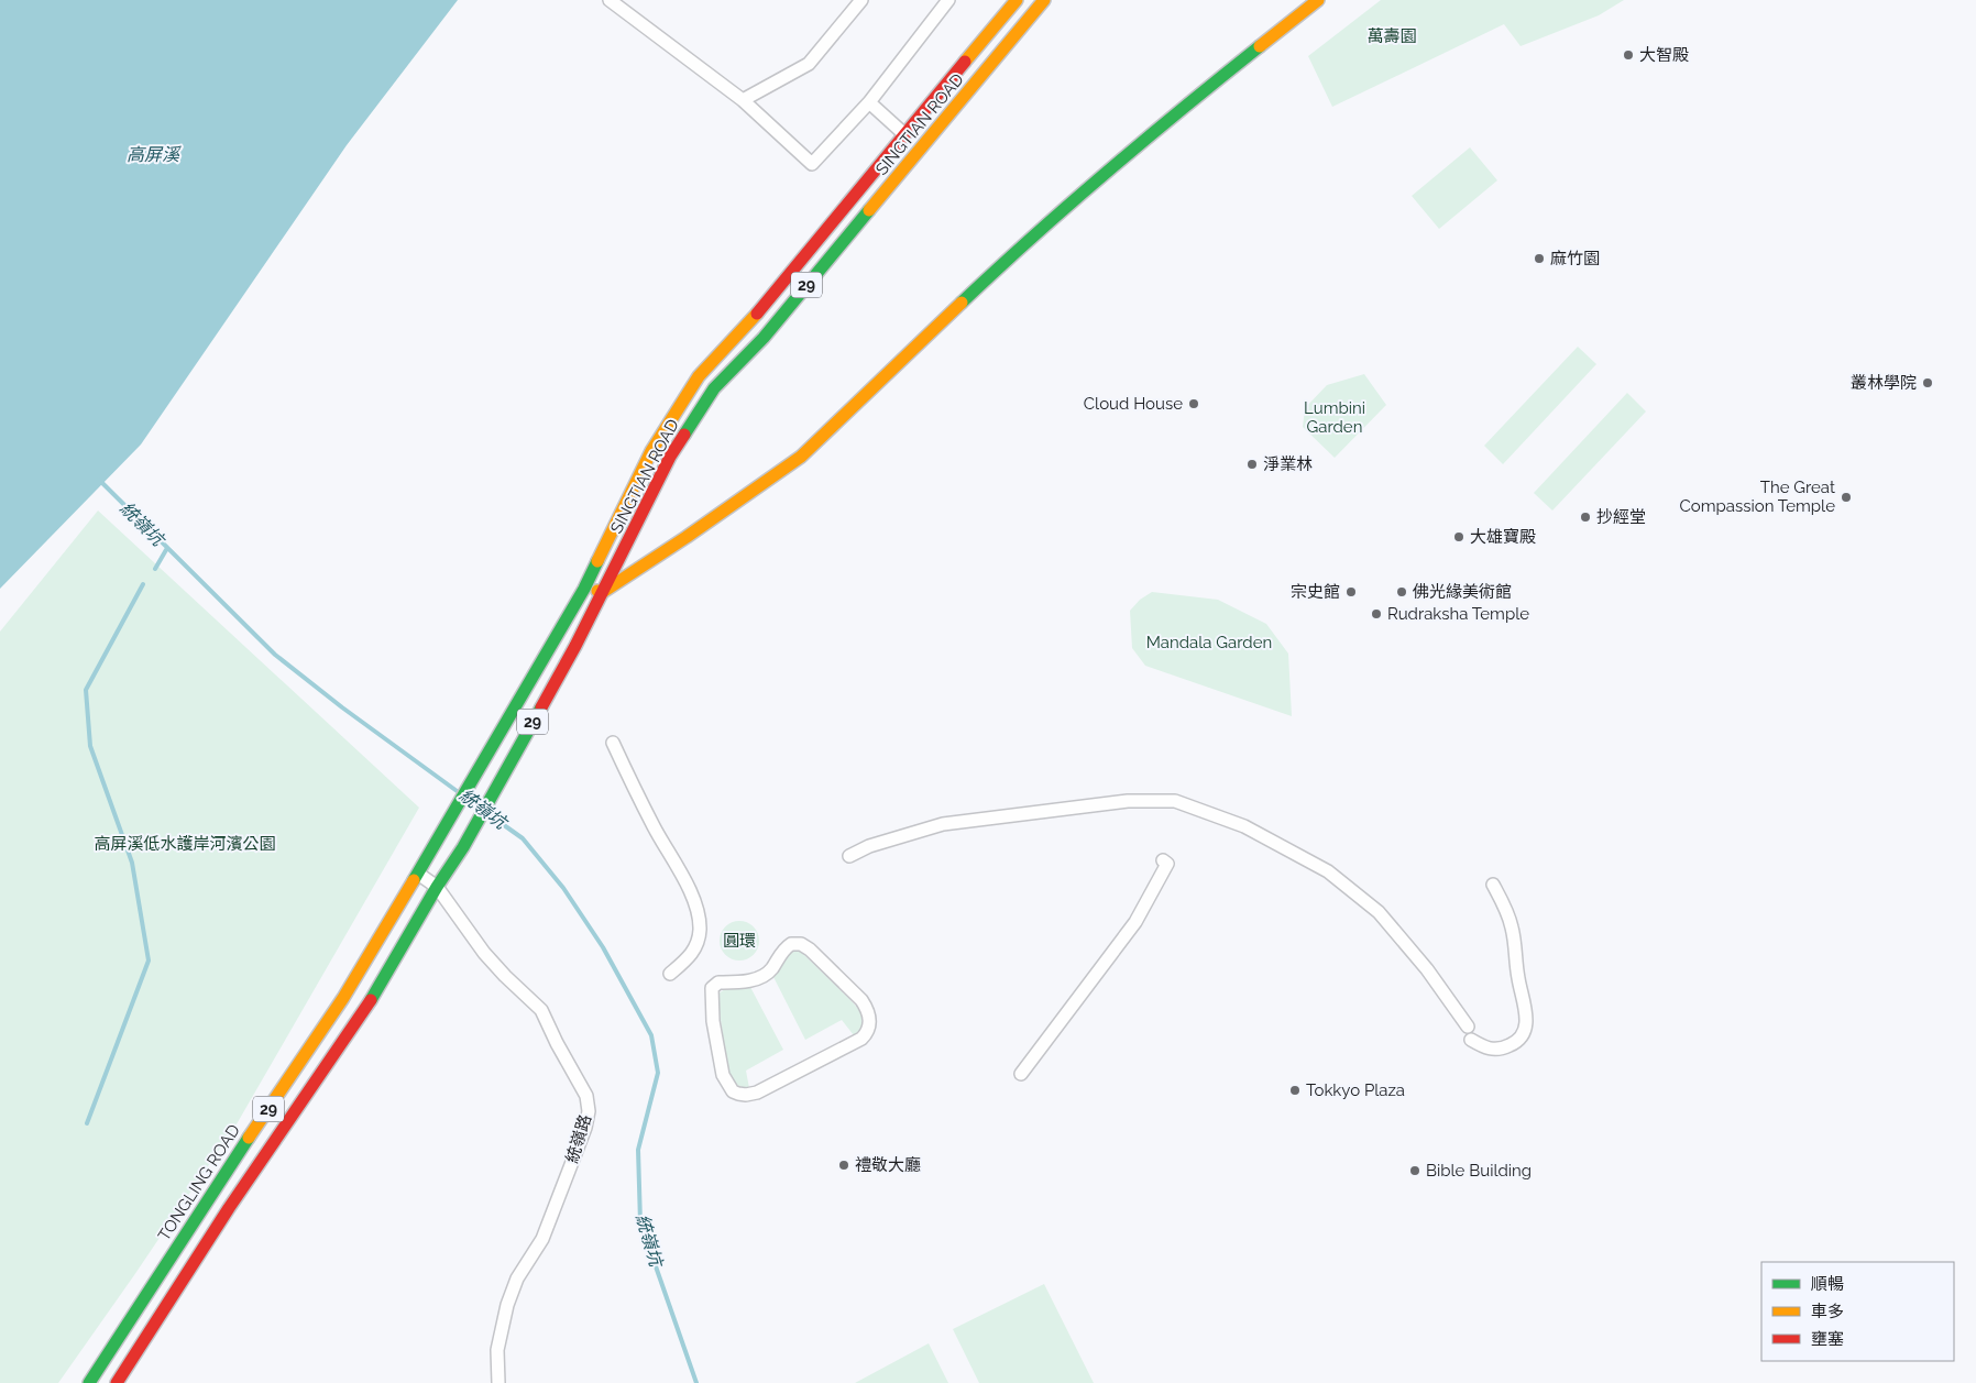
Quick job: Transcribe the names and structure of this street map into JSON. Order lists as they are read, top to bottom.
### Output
{
  "streets": {
    "main road": ["SINGTIAN ROAD", "29", "TONGLING ROAD"],
    "street": ["統嶺路"]
  },
  "crossings": [
    ["SINGTIAN ROAD", "29"],
    ["SINGTIAN ROAD", "統嶺路"],
    ["SINGTIAN ROAD", "TONGLING ROAD"],
    ["29", "統嶺路"],
    ["統嶺路", "TONGLING ROAD"]
  ],
  "water": ["高屏溪", "統嶺坑"],
  "parks": [
    "萬壽園",
    "Lumbini Garden",
    "Mandala Garden",
    "高屏溪低水護岸河濱公園",
    "圓環"
  ],
  "places": [
    "大智殿",
    "麻竹園",
    "叢林學院",
    "Cloud House",
    "淨業林",
    "The Great Compassion Temple",
    "抄經堂",
    "大雄寶殿",
    "宗史館",
    "佛光緣美術館",
    "Rudraksha Temple",
    "Tokkyo Plaza",
    "禮敬大廳",
    "Bible Building"
  ],
  "legend": ["順暢", "車多", "壅塞"]
}
